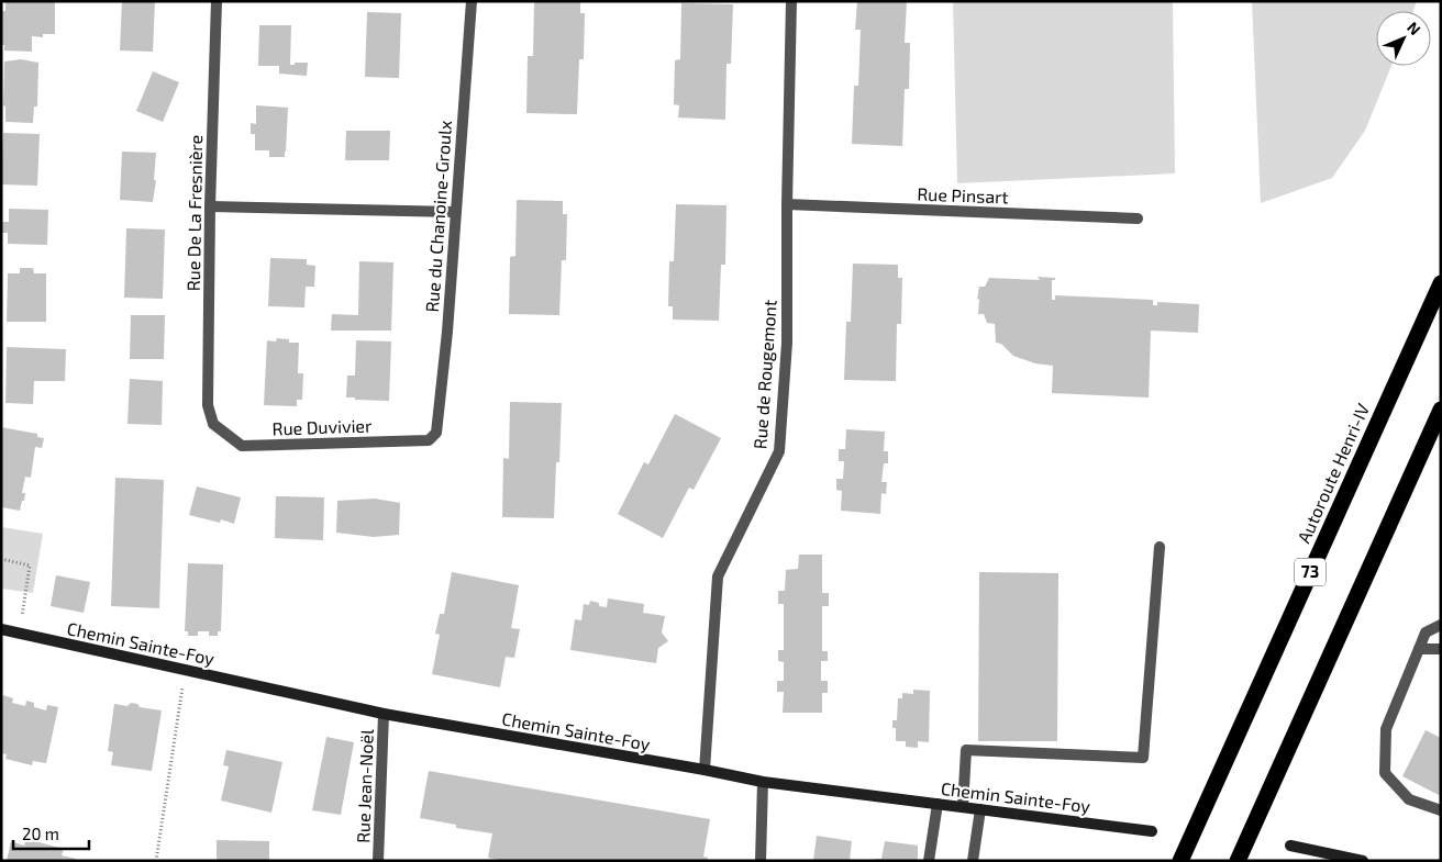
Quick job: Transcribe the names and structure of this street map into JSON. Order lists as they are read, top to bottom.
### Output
{
  "streets": {
    "highway": ["Autoroute Henri-IV", "73"],
    "main road": ["Chemin Sainte-Foy"],
    "street": [
      "Rue Pinsart",
      "Rue De La Fresnière",
      "Rue du Chanoine-Groulx",
      "Rue de Rougemont",
      "Rue Duvivier",
      "Rue Jean-Noël"
    ]
  },
  "crossings": [
    ["Rue Pinsart", "Rue de Rougemont"],
    ["Rue De La Fresnière", "Rue Duvivier"],
    ["Rue du Chanoine-Groulx", "Rue Duvivier"],
    ["Rue de Rougemont", "Chemin Sainte-Foy"],
    ["Chemin Sainte-Foy", "Rue Jean-Noël"]
  ],
  "scale_bar": "20 m",
  "north": "top right"
}
